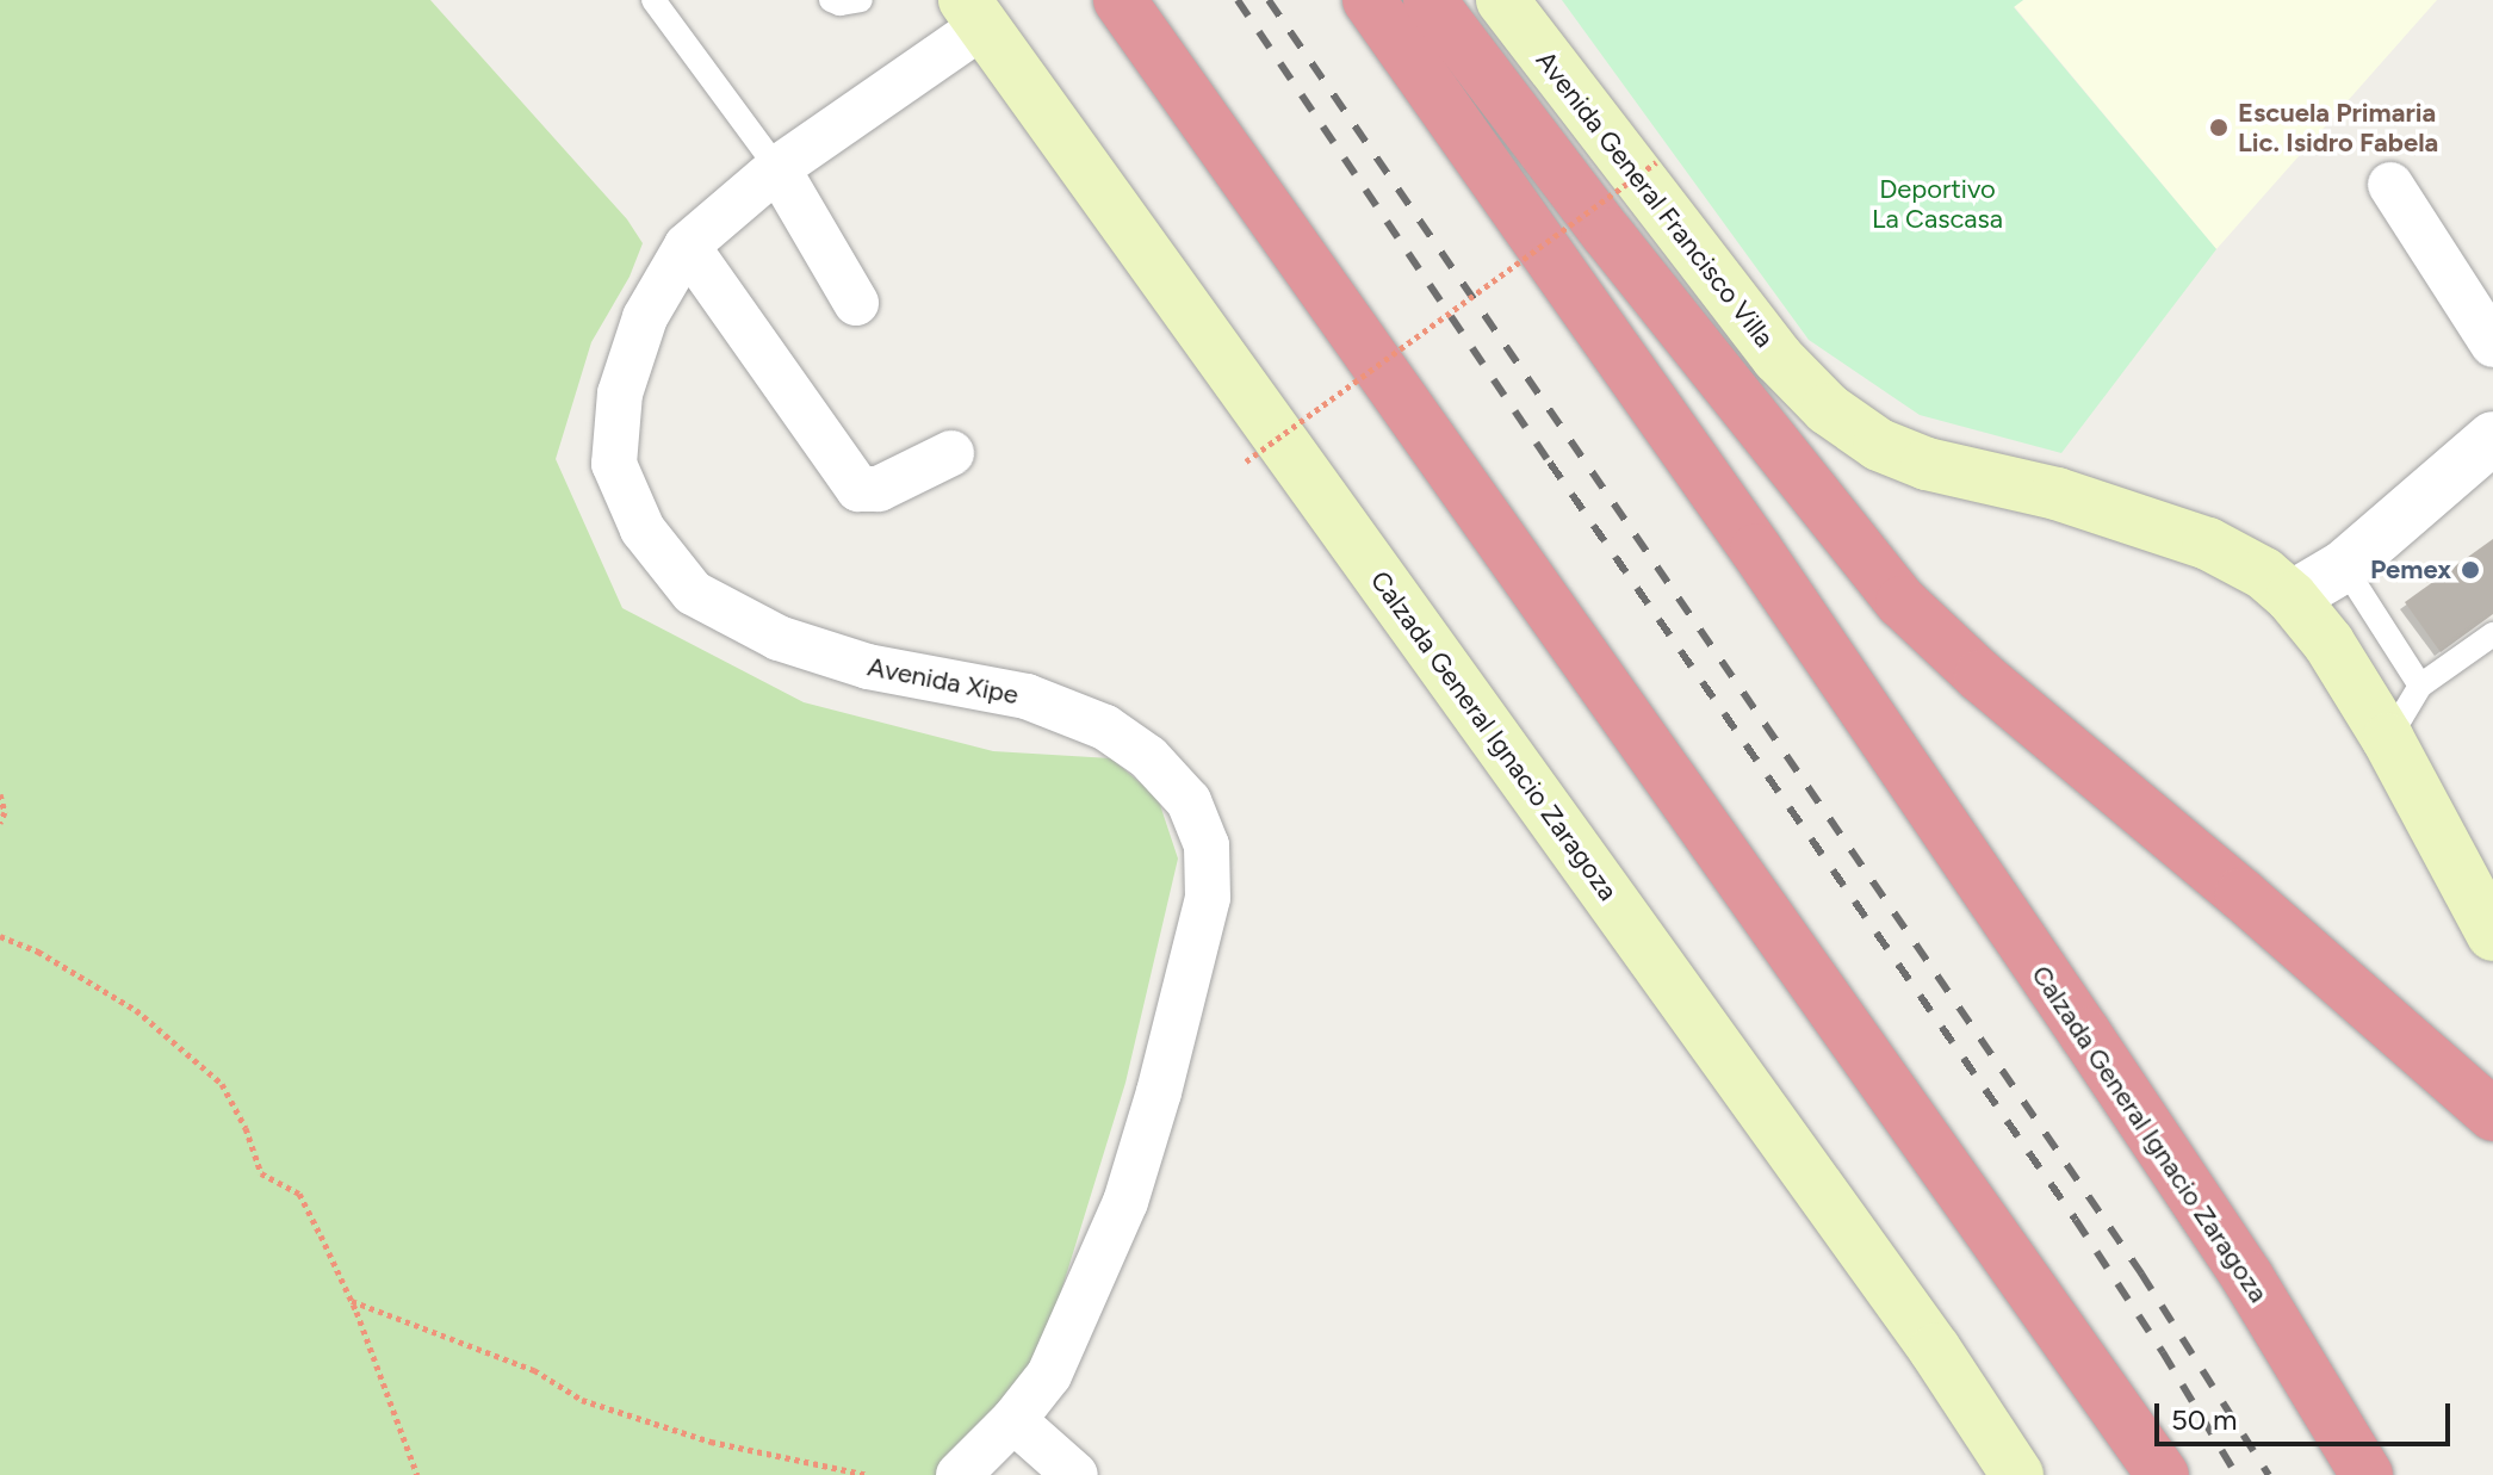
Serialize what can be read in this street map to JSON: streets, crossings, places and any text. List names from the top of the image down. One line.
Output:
{"streets":{"highway":["Calzada General Ignacio Zaragoza"],"main road":["Avenida General Francisco Villa"],"street":["Avenida Xipe"]},"crossings":[["Avenida Xipe","Calzada General Ignacio Zaragoza"]],"parks":["Deportivo La Cascasa"],"places":["Escuela Primaria Lic. Isidro Fabela","Pemex"],"scale_bar":"50 m"}
